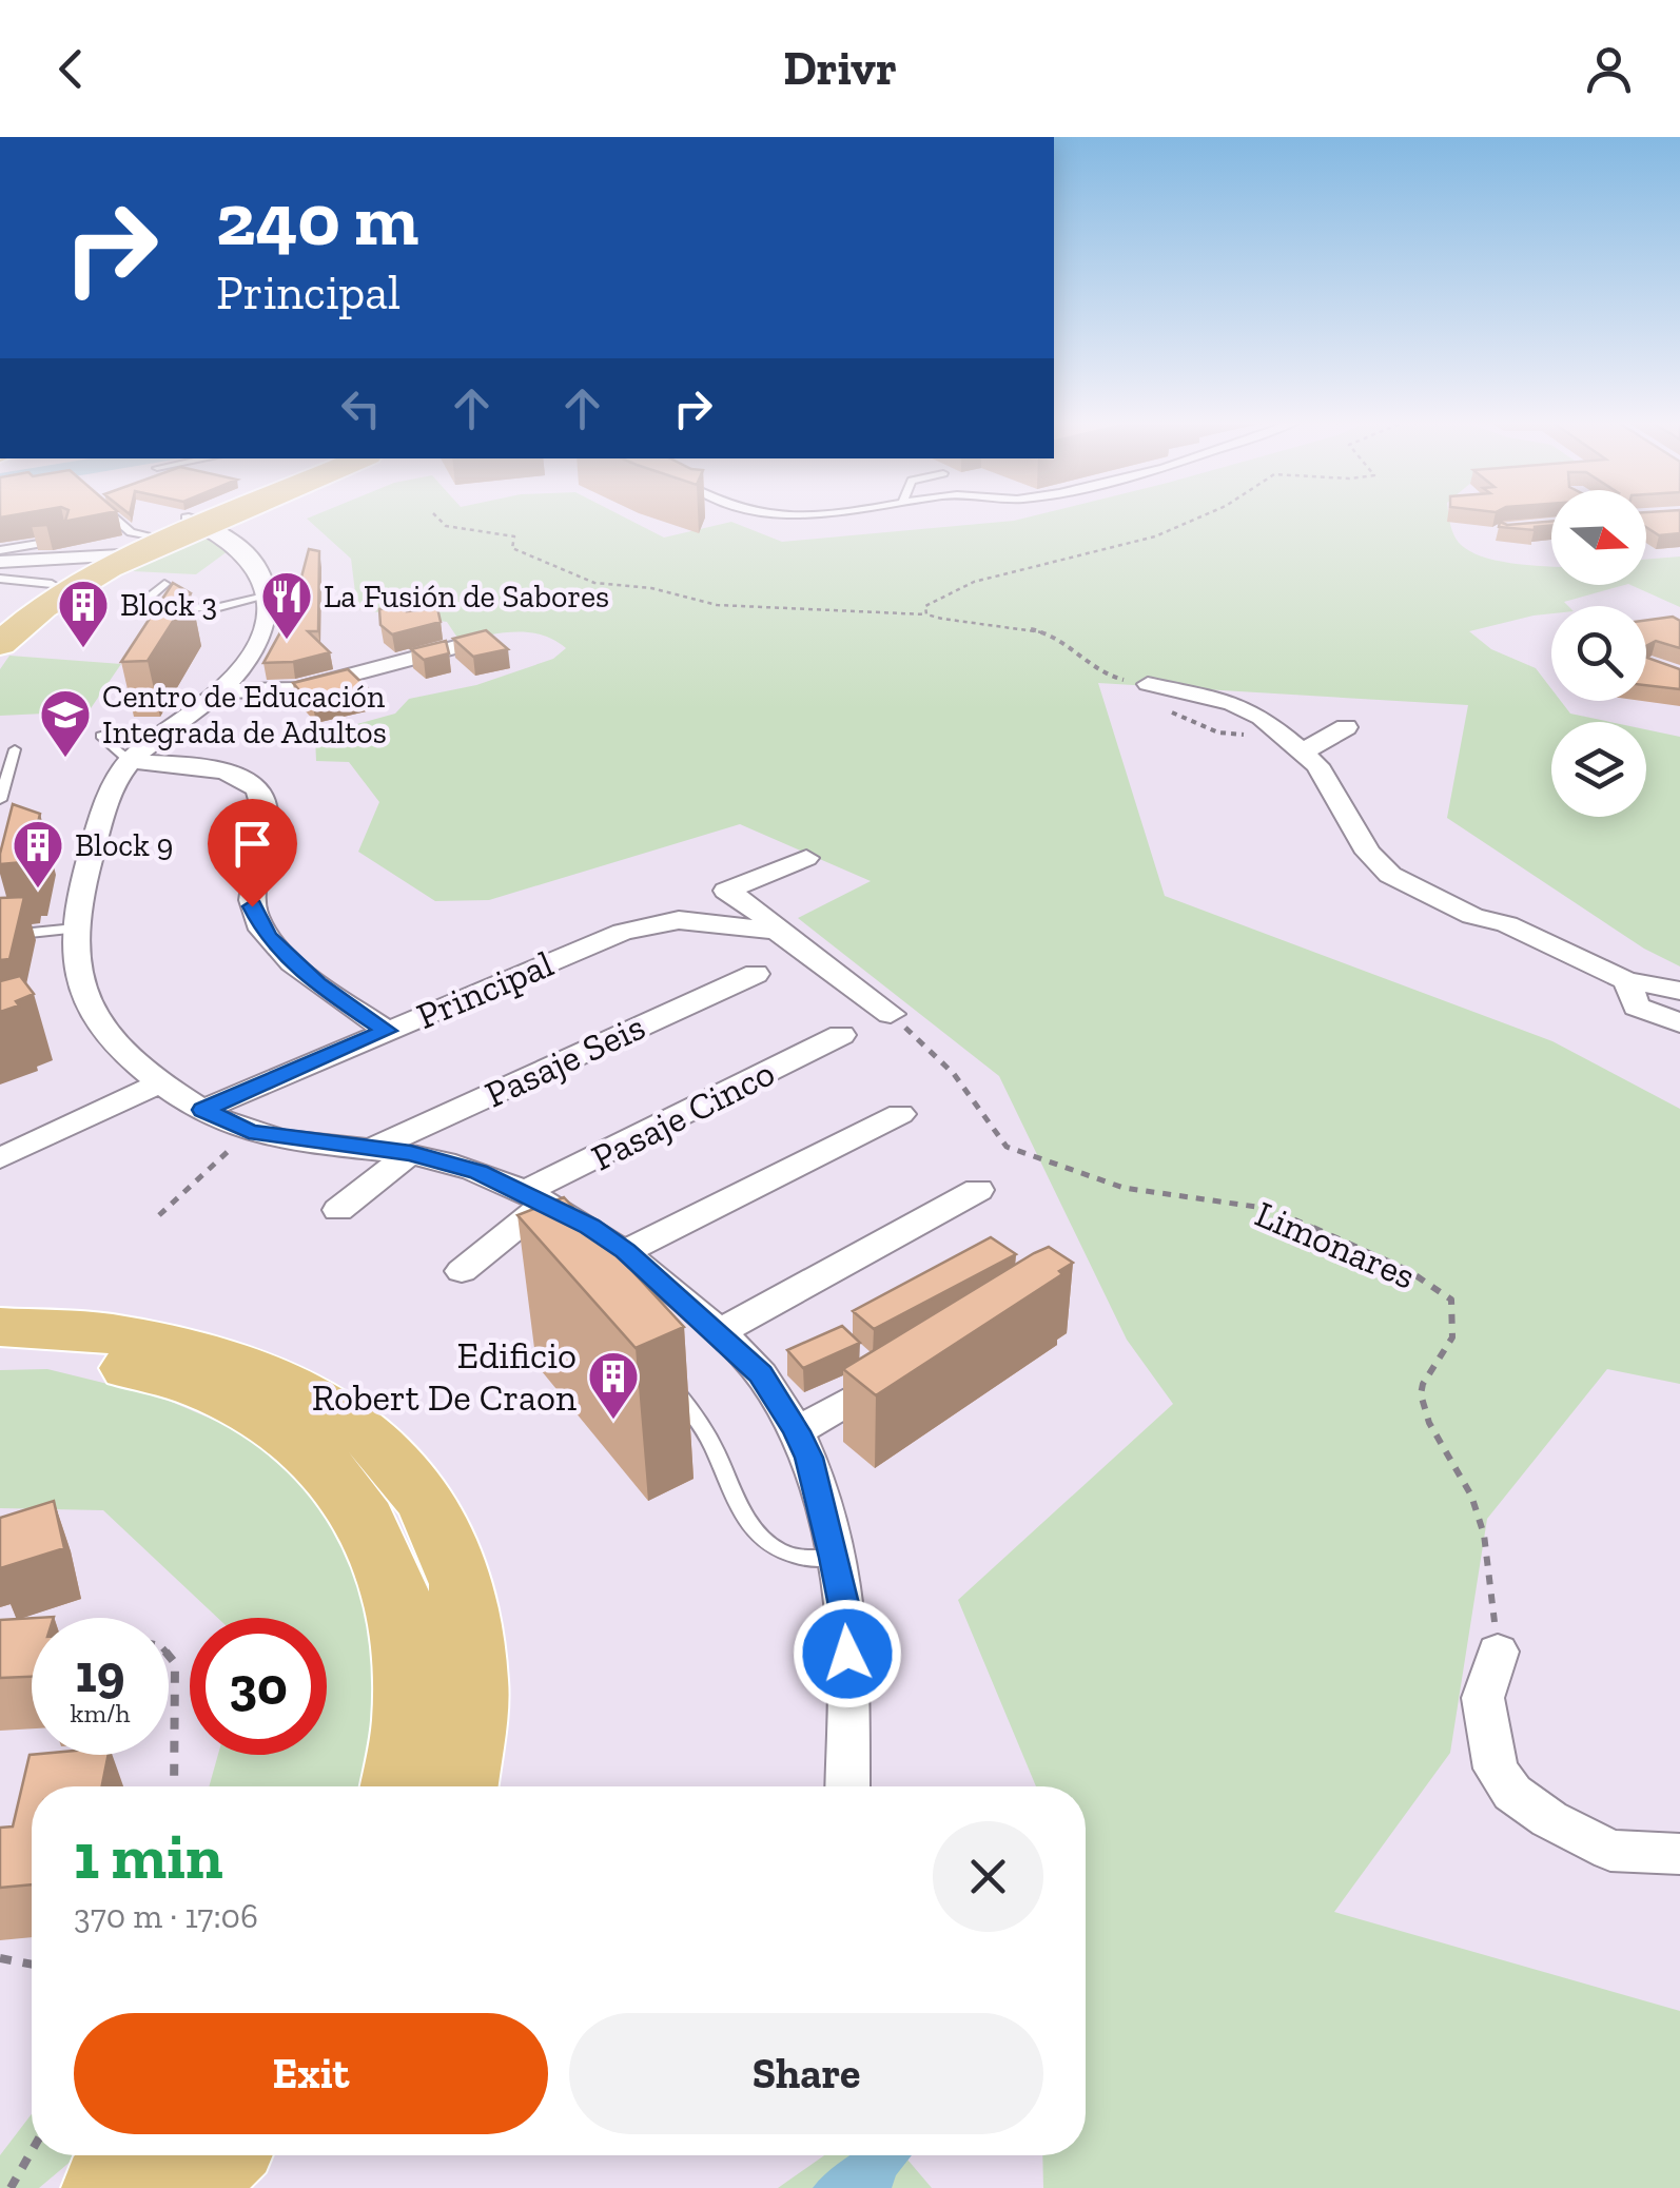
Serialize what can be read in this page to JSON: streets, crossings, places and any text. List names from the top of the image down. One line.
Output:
{"streets":{"street":["Principal","Pasaje Seis","Pasaje Cinco"],"path":["Limonares"]},"crossings":[["Principal","Limonares"]],"places":{"restaurant":["La Fusión de Sabores"],"building":["Block 3","Block 9","Edificio Robert De Craon"],"school or university":["Centro de Educación Integrada de Adultos"]},"north":"right","page":{"header":"Drivr","turn":["240 m","Principal"],"speed":"19 km/h","limit":"30","heading":["1 min","370 m · 17:06"],"buttons":["Exit","Share"]}}
